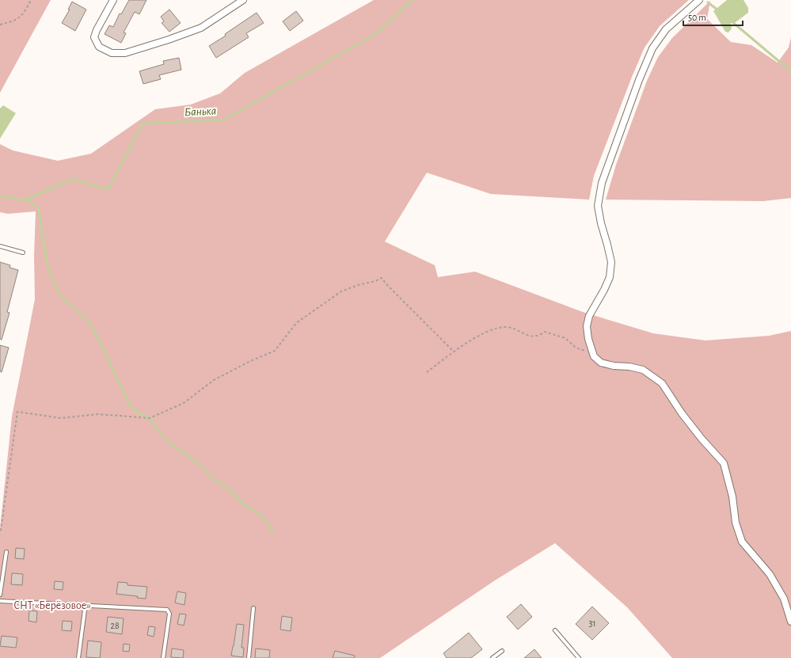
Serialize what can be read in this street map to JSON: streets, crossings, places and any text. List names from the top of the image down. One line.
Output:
{"water":["Банька"],"parks":["СНТ «Берёзовое»"],"house_numbers":["31","28"],"scale_bar":"50 m"}
